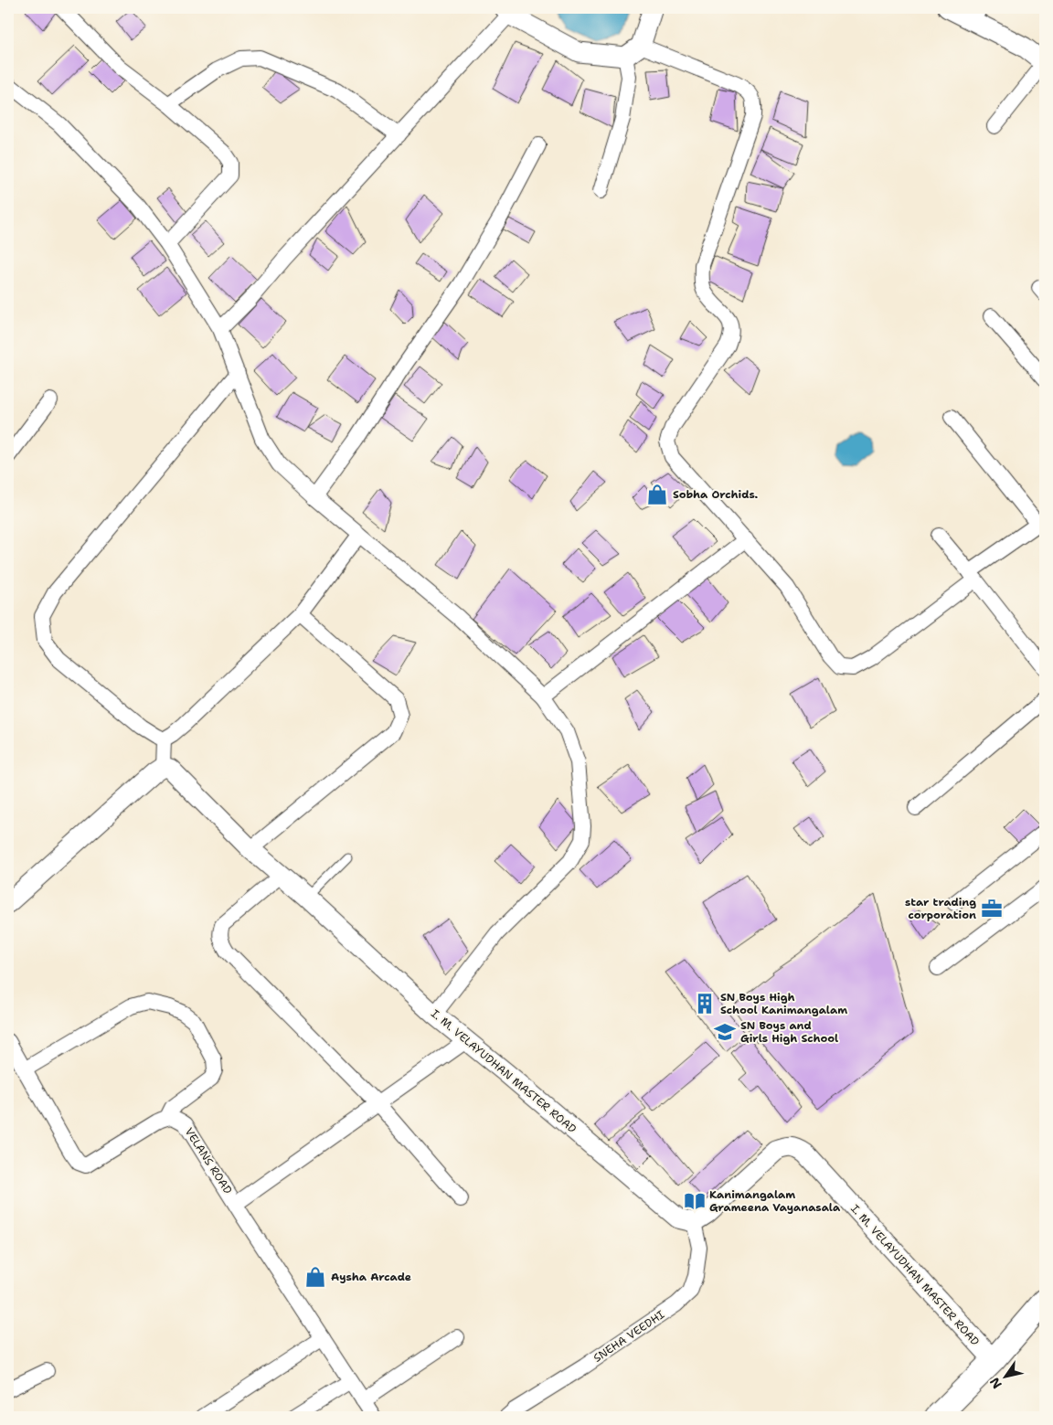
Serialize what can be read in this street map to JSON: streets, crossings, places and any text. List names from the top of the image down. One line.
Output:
{"streets":{"street":["I. M. VELAYUDHAN MASTER ROAD","VELANS ROAD","SNEHA VEEDHI"]},"crossings":[["I. M. VELAYUDHAN MASTER ROAD","SNEHA VEEDHI"]],"places":{"shop":["Sobha Orchids.","Aysha Arcade"],"office":["star trading corporation"],"building":["SN Boys High School Kanimangalam"],"school or university":["SN Boys and Girls High School"],"library":["Kanimangalam Grameena Vayanasala"]},"north":"bottom left"}
